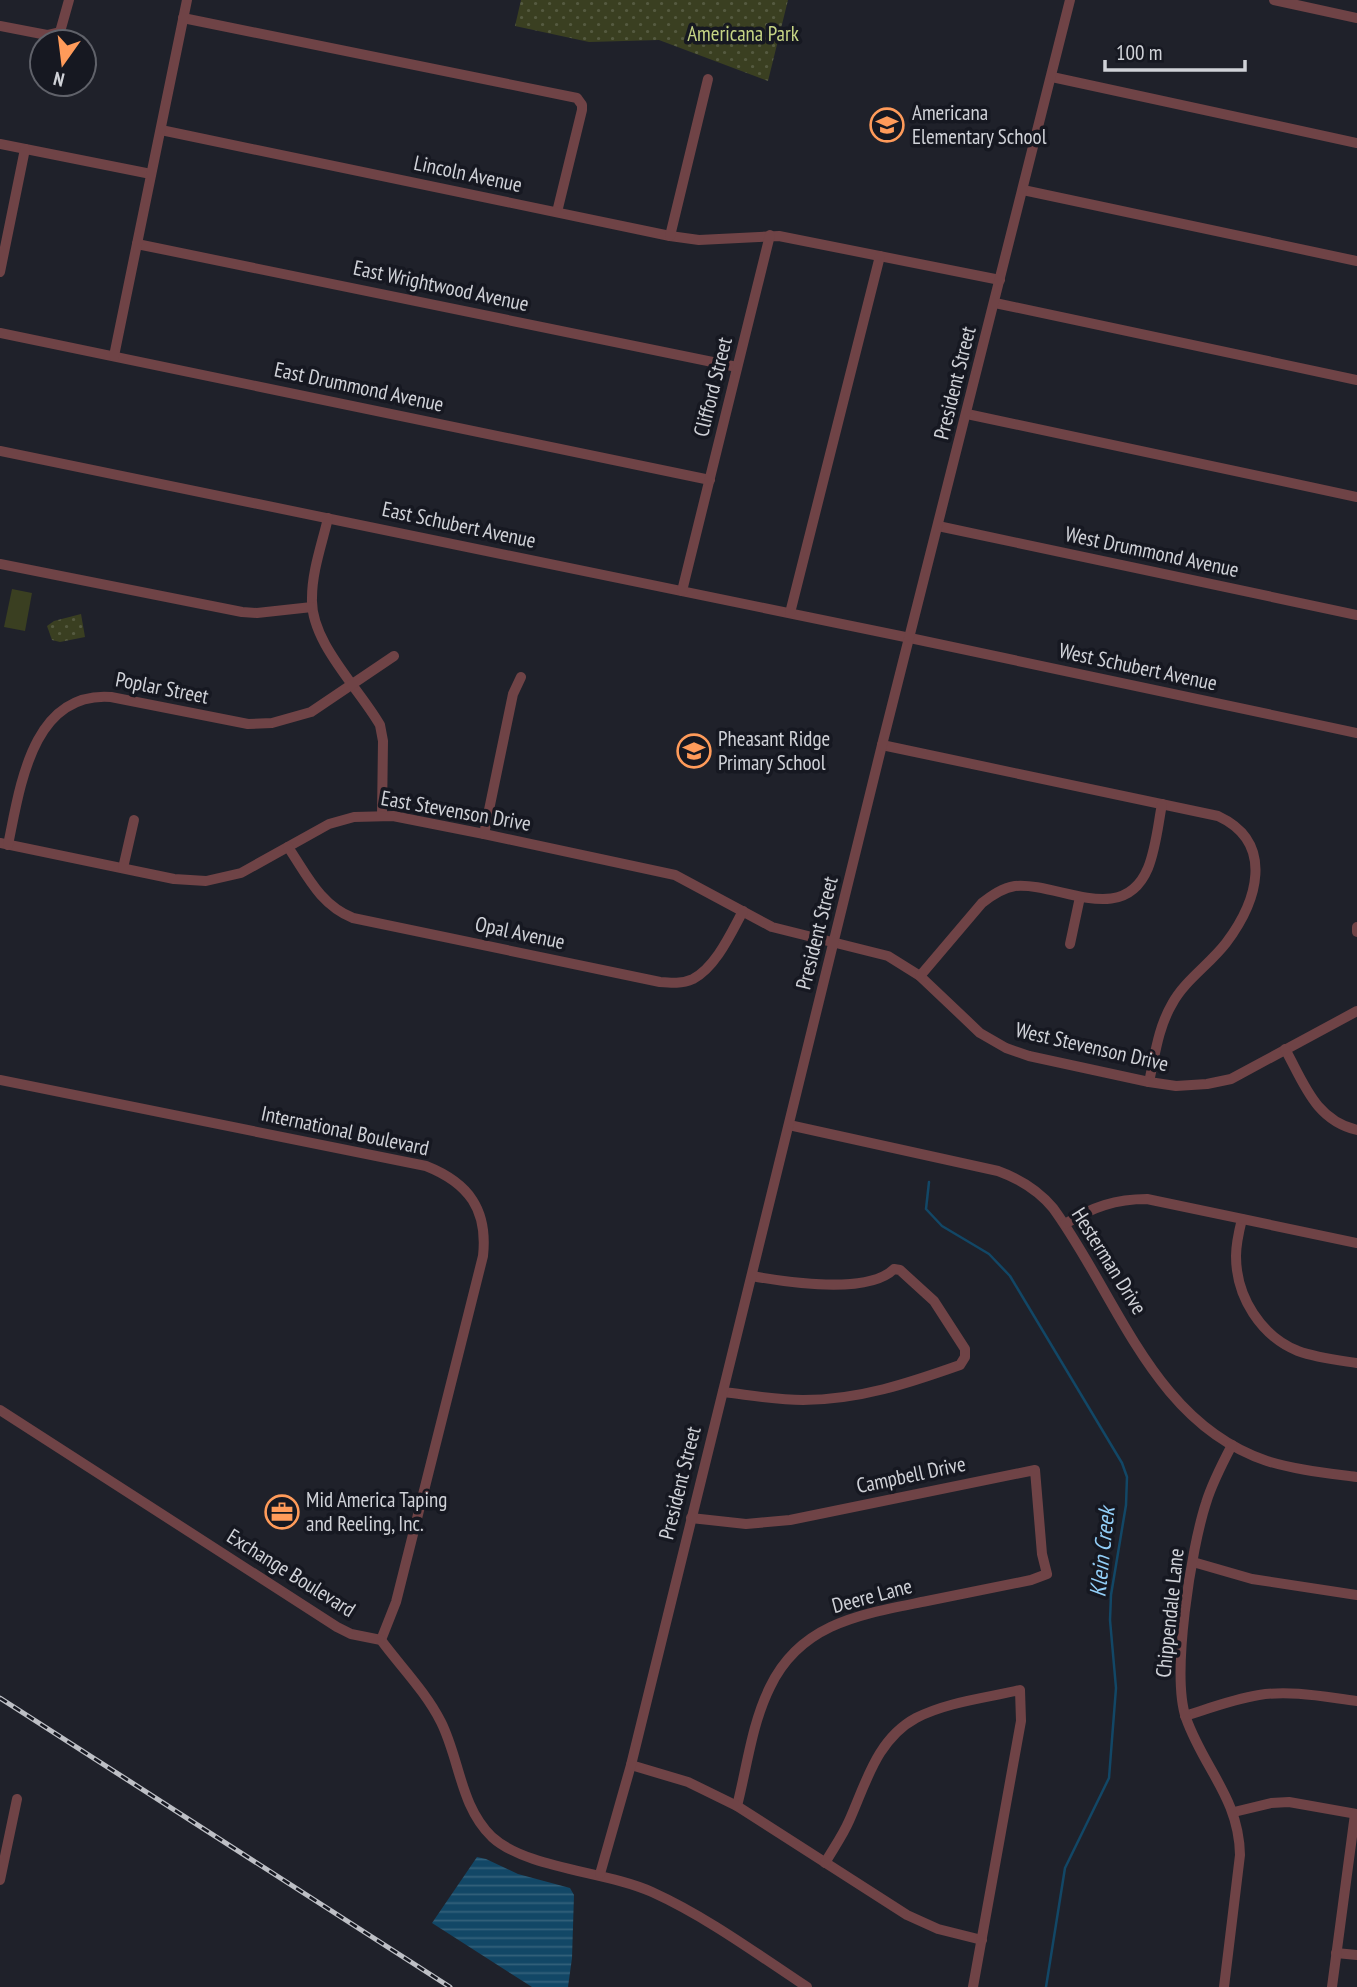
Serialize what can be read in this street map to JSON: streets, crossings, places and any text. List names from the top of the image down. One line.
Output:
{"streets":{"street":["Lincoln Avenue","East Wrightwood Avenue","President Street","East Drummond Avenue","Clifford Street","East Schubert Avenue","West Drummond Avenue","West Schubert Avenue","Poplar Street","East Stevenson Drive","Opal Avenue","West Stevenson Drive","International Boulevard","Hesterman Drive","Campbell Drive","Exchange Boulevard","Deere Lane","Chippendale Lane"]},"crossings":[["Lincoln Avenue","Clifford Street"],["East Wrightwood Avenue","Clifford Street"],["President Street","East Schubert Avenue"],["President Street","West Drummond Avenue"],["President Street","West Schubert Avenue"],["President Street","East Stevenson Drive"],["President Street","West Stevenson Drive"],["President Street","Hesterman Drive"],["President Street","Campbell Drive"],["East Drummond Avenue","Clifford Street"],["Clifford Street","East Schubert Avenue"],["East Schubert Avenue","West Schubert Avenue"],["Poplar Street","East Stevenson Drive"],["East Stevenson Drive","Opal Avenue"],["East Stevenson Drive","West Stevenson Drive"],["International Boulevard","Exchange Boulevard"],["Hesterman Drive","Chippendale Lane"],["Campbell Drive","Deere Lane"]],"water":["Klein Creek"],"parks":["Americana Park"],"places":{"school or university":["Americana Elementary School","Pheasant Ridge Primary School"],"office":["Mid America Taping and Reeling, Inc."]},"scale_bar":"100 m","north":"bottom"}
